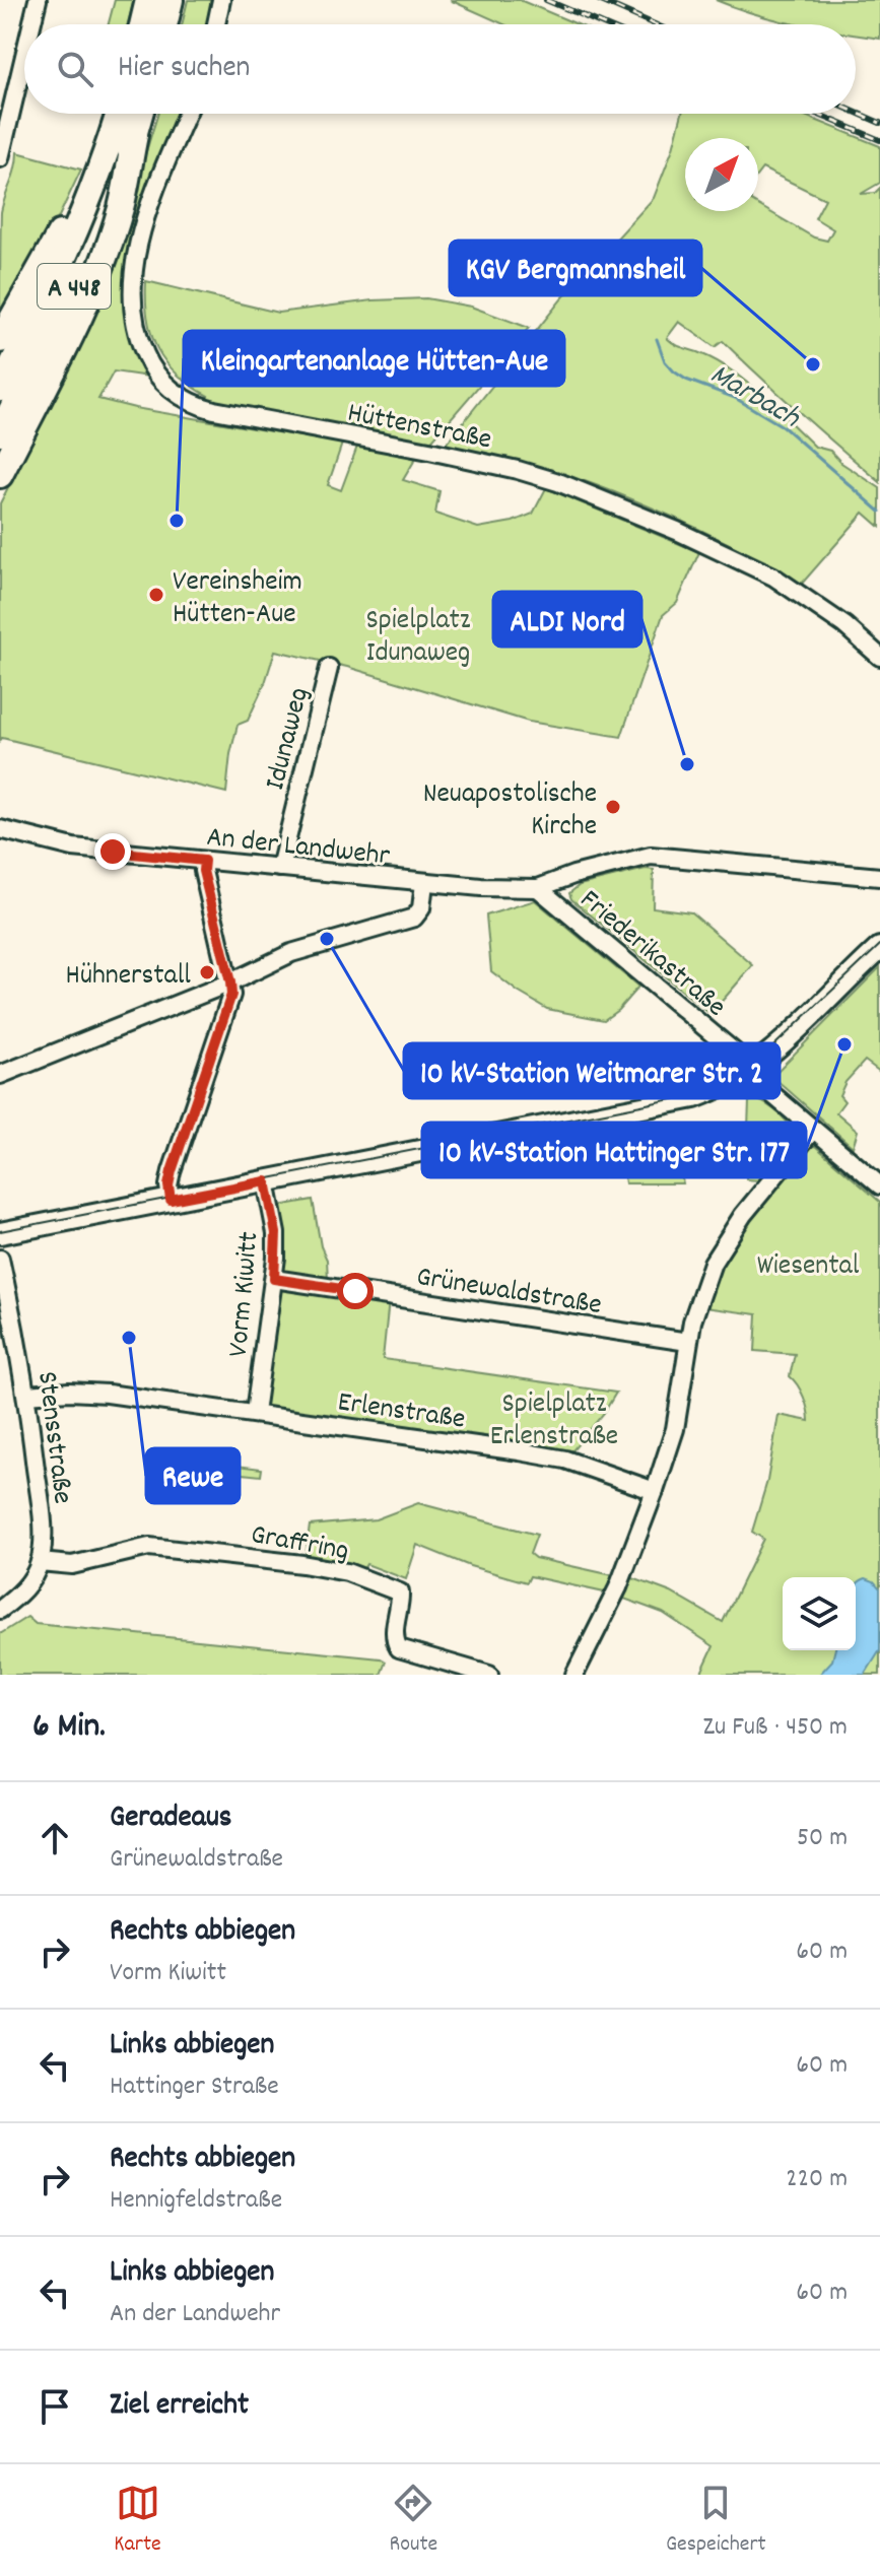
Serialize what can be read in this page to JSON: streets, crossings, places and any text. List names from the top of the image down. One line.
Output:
{"streets":{"highway":["A 448"],"street":["Hüttenstraße","Idunaweg","An der Landwehr","Friederikastraße","Grünewaldstraße","Vorm Kiwitt","Erlenstraße","Stensstraße","Graffring"]},"crossings":[["Idunaweg","An der Landwehr"],["An der Landwehr","Friederikastraße"],["Grünewaldstraße","Vorm Kiwitt"],["Vorm Kiwitt","Erlenstraße"],["Erlenstraße","Stensstraße"],["Stensstraße","Graffring"]],"water":["Marbach"],"parks":["Spielplatz Idunaweg","Wiesental","Spielplatz Erlenstraße"],"places":["KGV Bergmannsheil","Kleingartenanlage Hütten-Aue","Vereinsheim Hütten-Aue","ALDI Nord","Neuapostolische Kirche","10 kV-Station Weitmarer Str. 2","Hühnerstall","10 kV-Station Hattinger Str. 177","Rewe"],"north":"top right","page":{"search":"Hier suchen","heading":["6 Min.","Zu Fuß · 450 m"],"list":[["Geradeaus","Grünewaldstraße","50 m"],["Rechts abbiegen","Vorm Kiwitt","60 m"],["Links abbiegen","Hattinger Straße","60 m"],["Rechts abbiegen","Hennigfeldstraße","220 m"],["Links abbiegen","An der Landwehr","60 m"],"Ziel erreicht"],"nav":["Karte","Route","Gespeichert"]}}
